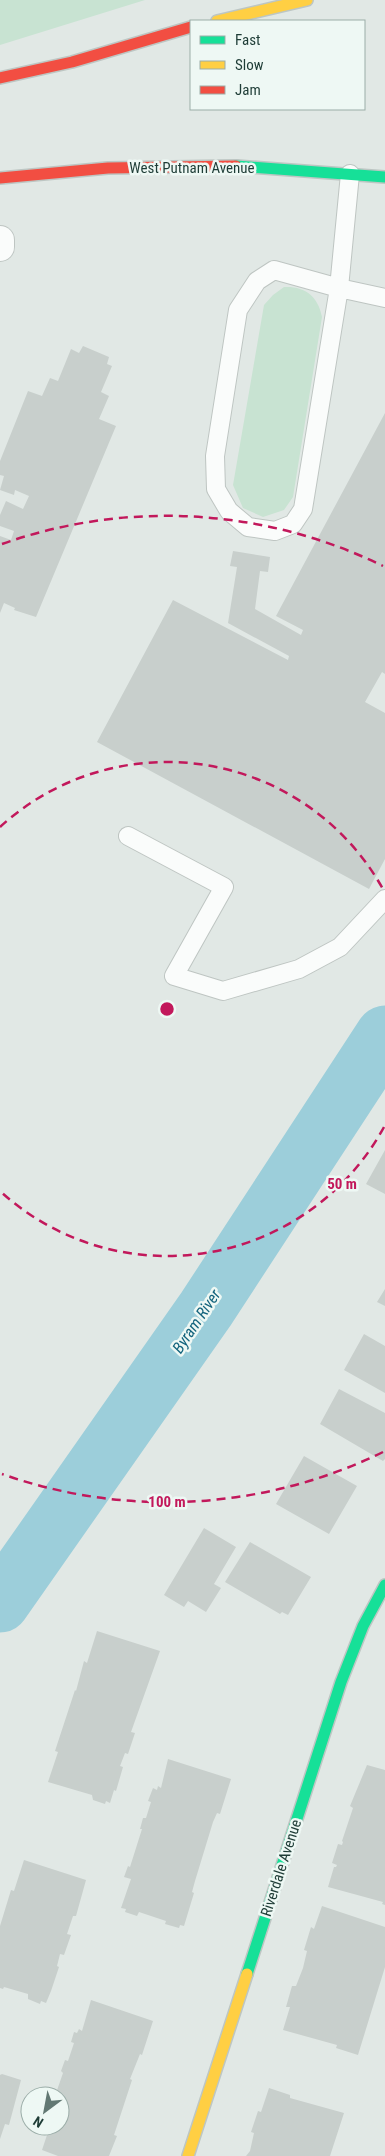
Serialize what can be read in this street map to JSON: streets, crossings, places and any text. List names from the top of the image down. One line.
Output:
{"streets":{"main road":["West Putnam Avenue","Riverdale Avenue"]},"water":["Byram River"],"legend":["Fast","Slow","Jam"],"north":"bottom left","rings":["50 m","100 m"]}
